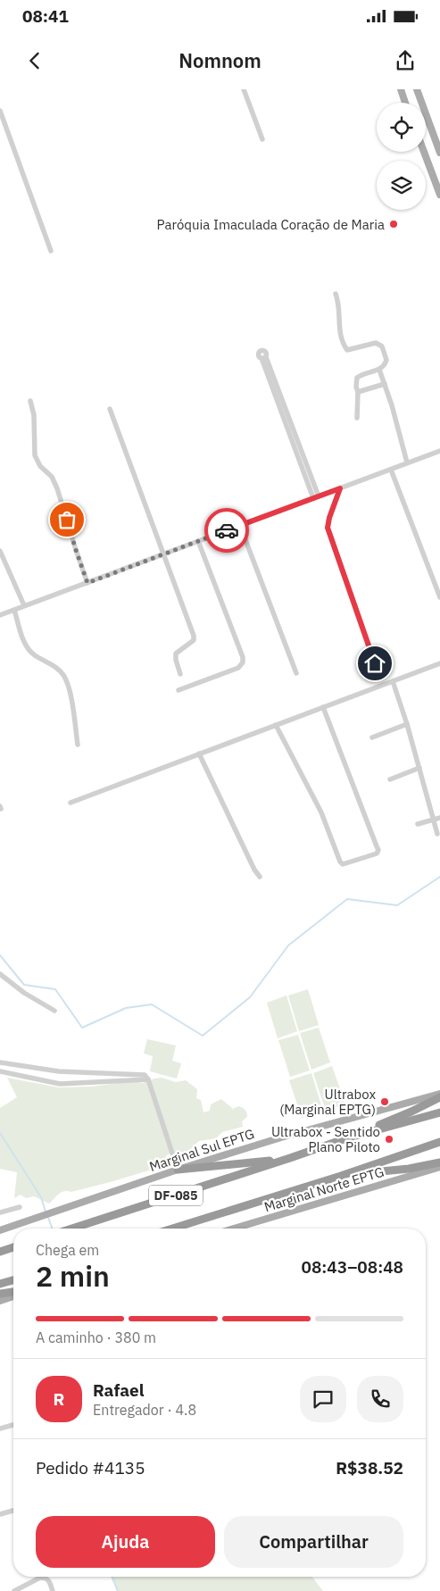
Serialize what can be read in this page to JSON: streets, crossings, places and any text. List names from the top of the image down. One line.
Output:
{"streets":{"highway":["DF-085"],"main road":["Marginal Sul EPTG","Marginal Norte EPTG"]},"places":["Paróquia Imaculada Coração de Maria","Ultrabox (Marginal EPTG)","Ultrabox - Sentido Plano Piloto"],"page":{"status":"08:41","header":"Nomnom","heading":["2 min","Chega em","08:43–08:48"],"panel":["Rafael","Entregador · 4.8","Pedido #4135","R$38.52"],"bar":"A caminho · 380 m","round":"R","buttons":["Ajuda","Compartilhar"]}}
